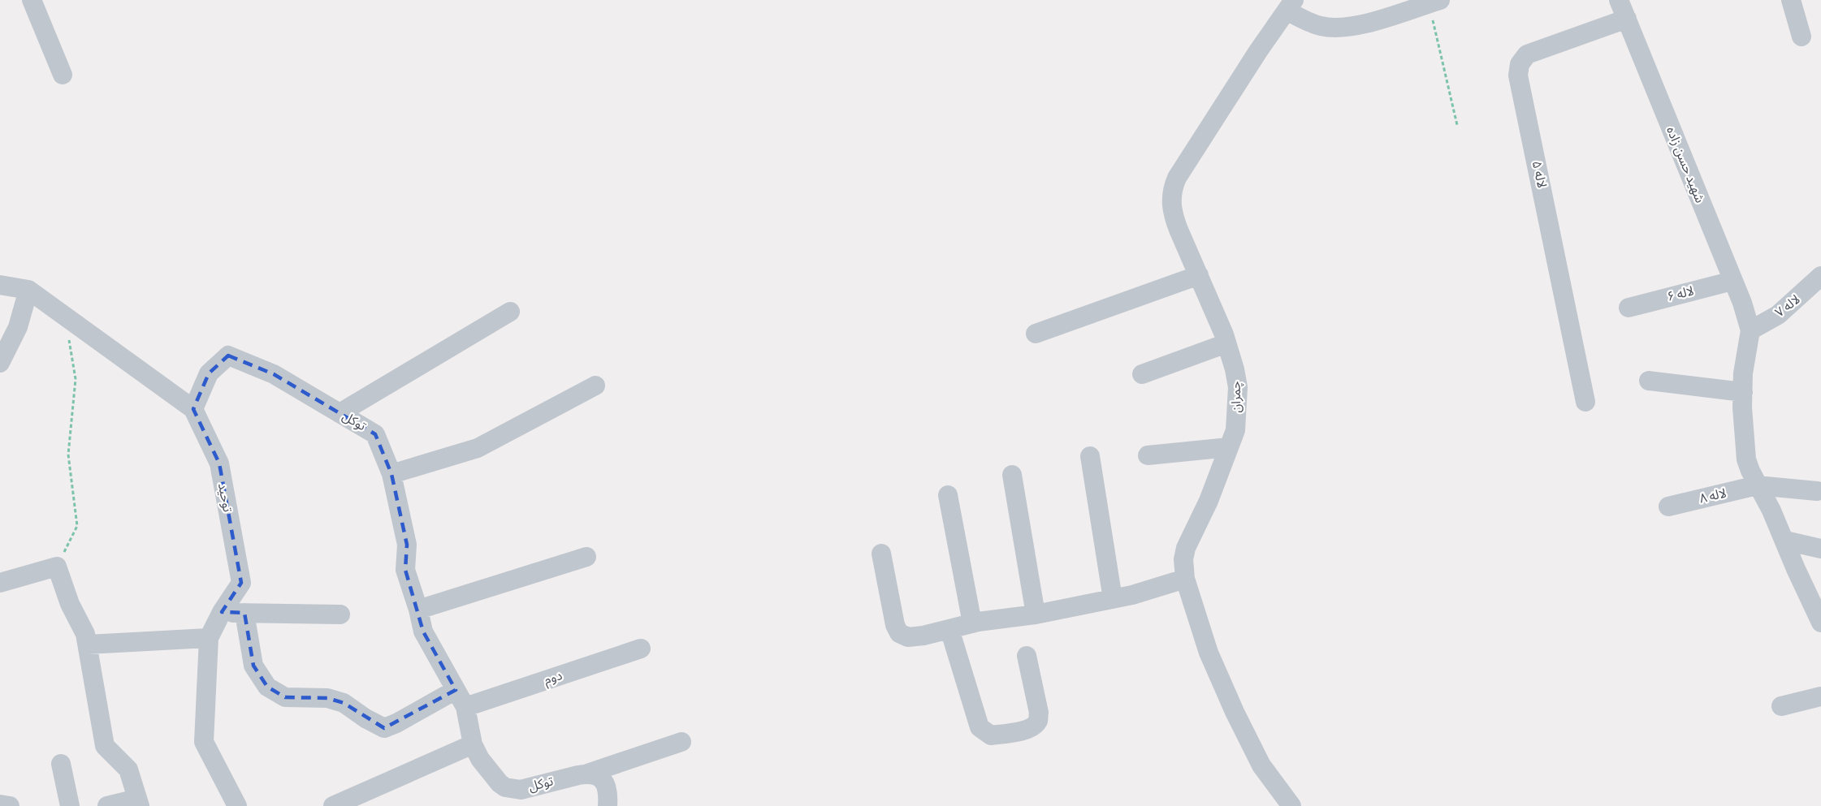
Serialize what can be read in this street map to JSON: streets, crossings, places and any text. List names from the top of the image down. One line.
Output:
{"streets":{"street":["شهید حسن زاده","لاله ۵","لاله ۶","لاله ۷","چمران","توکل","لاله ۸","توحید","دوم"]},"crossings":[["شهید حسن زاده","لاله ۵"],["شهید حسن زاده","لاله ۶"],["شهید حسن زاده","لاله ۷"],["توکل","توحید"],["توکل","دوم"]]}
